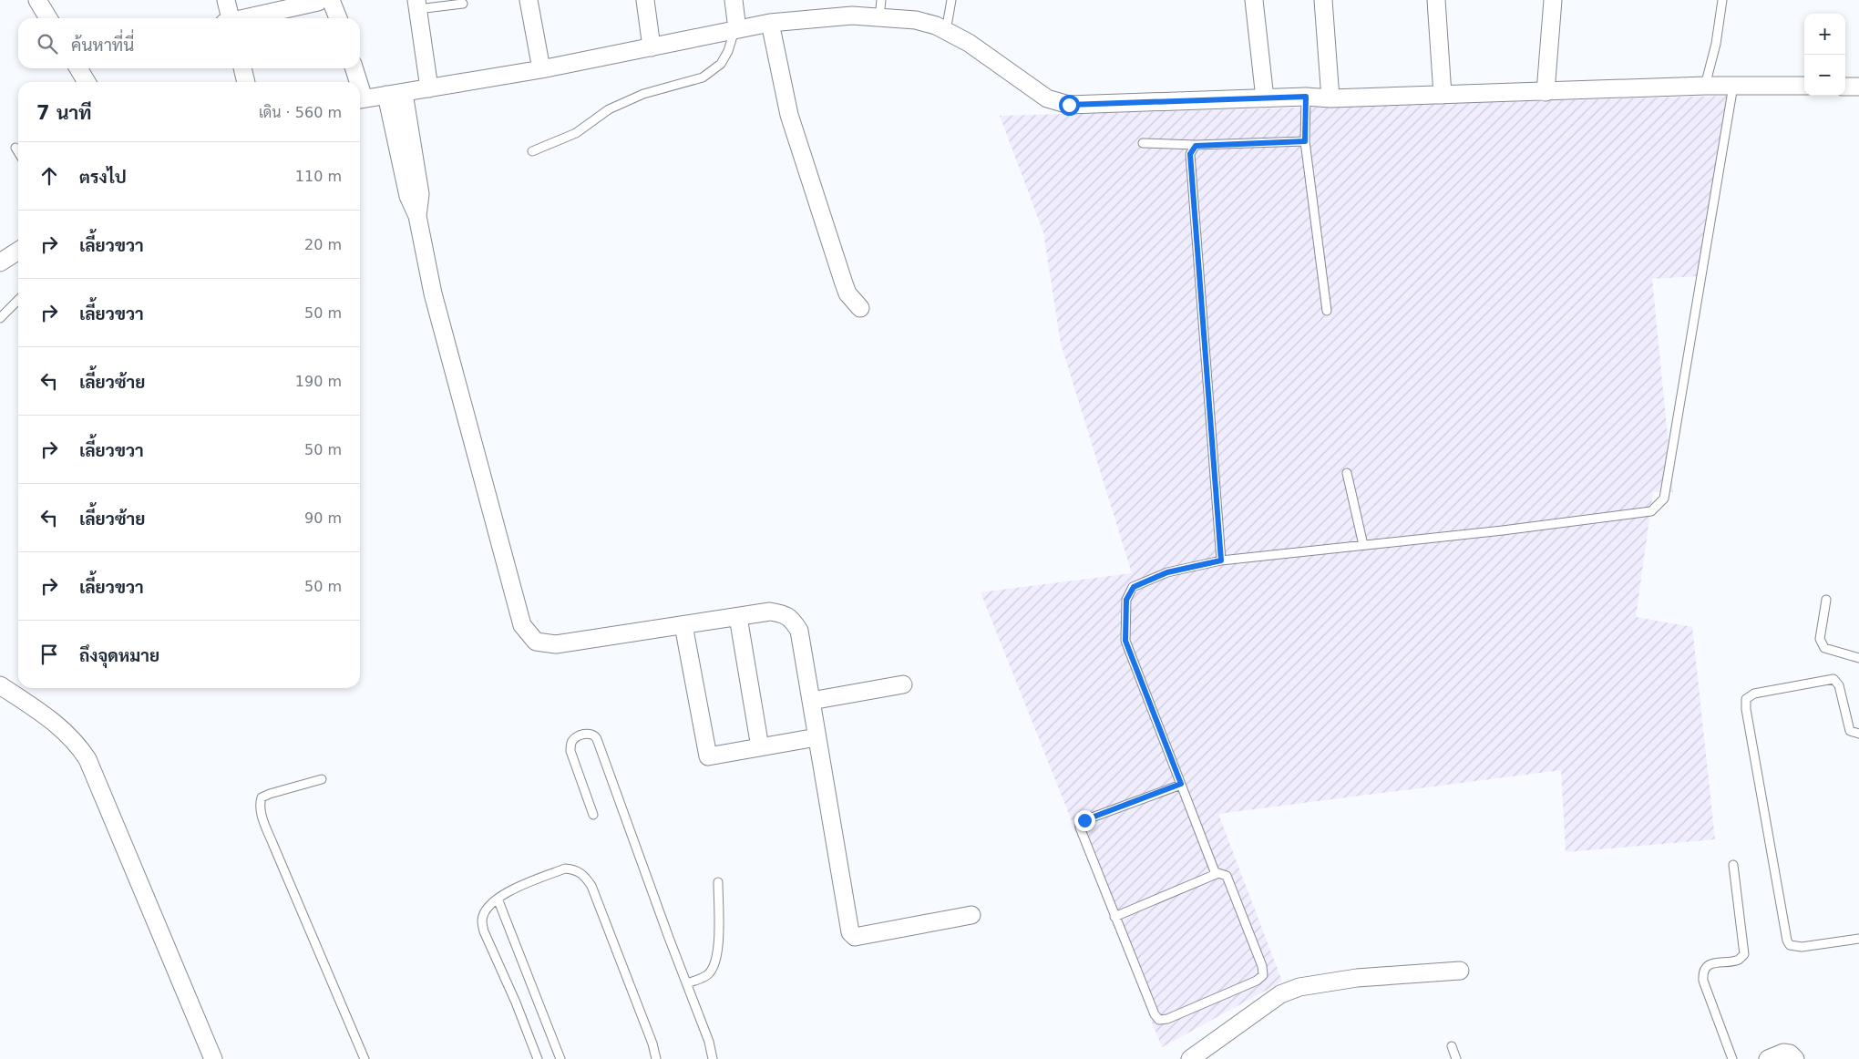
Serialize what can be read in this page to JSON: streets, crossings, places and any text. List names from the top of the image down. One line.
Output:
{"page":{"map_buttons":["+","−"],"search":"ค้นหาที่นี่","heading":["7 นาที","เดิน · 560 m"],"list":[["ตรงไป","110 m"],["เลี้ยวขวา","20 m"],["เลี้ยวขวา","50 m"],["เลี้ยวซ้าย","190 m"],["เลี้ยวขวา","50 m"],["เลี้ยวซ้าย","90 m"],["เลี้ยวขวา","50 m"],"ถึงจุดหมาย"]}}
